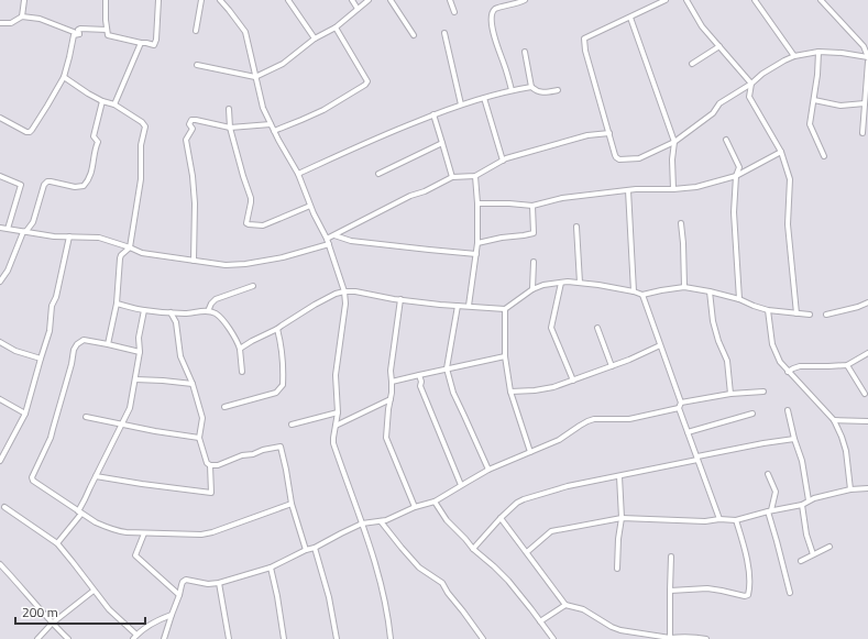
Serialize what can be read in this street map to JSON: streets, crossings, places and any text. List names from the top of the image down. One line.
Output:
{"scale_bar":"200 m"}
